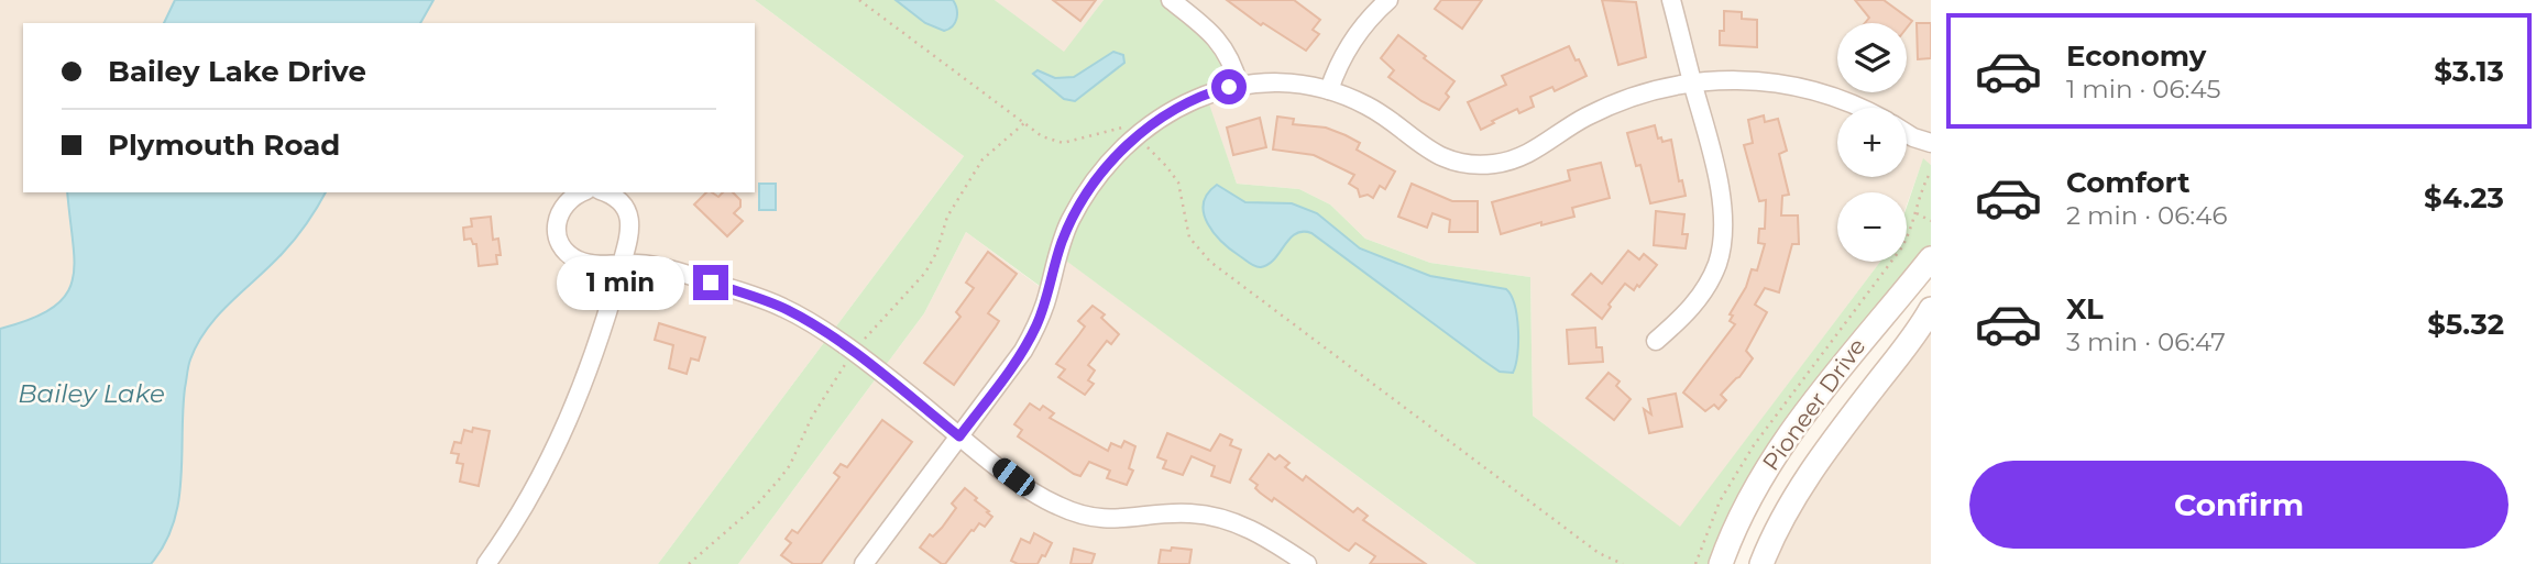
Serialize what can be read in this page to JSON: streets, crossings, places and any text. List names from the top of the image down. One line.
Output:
{"streets":{"street":["Pioneer Drive"]},"water":["Bailey Lake"],"page":{"list":[{"name":"Economy","note":"1 min · 06:45","value":"$3.13"},{"name":"Comfort","note":"2 min · 06:46","value":"$4.23"},{"name":"XL","note":"3 min · 06:47","value":"$5.32"}],"map_buttons":["+","−"],"banner":["Bailey Lake Drive","Plymouth Road"],"bubble":"1 min","buttons":"Confirm"}}
